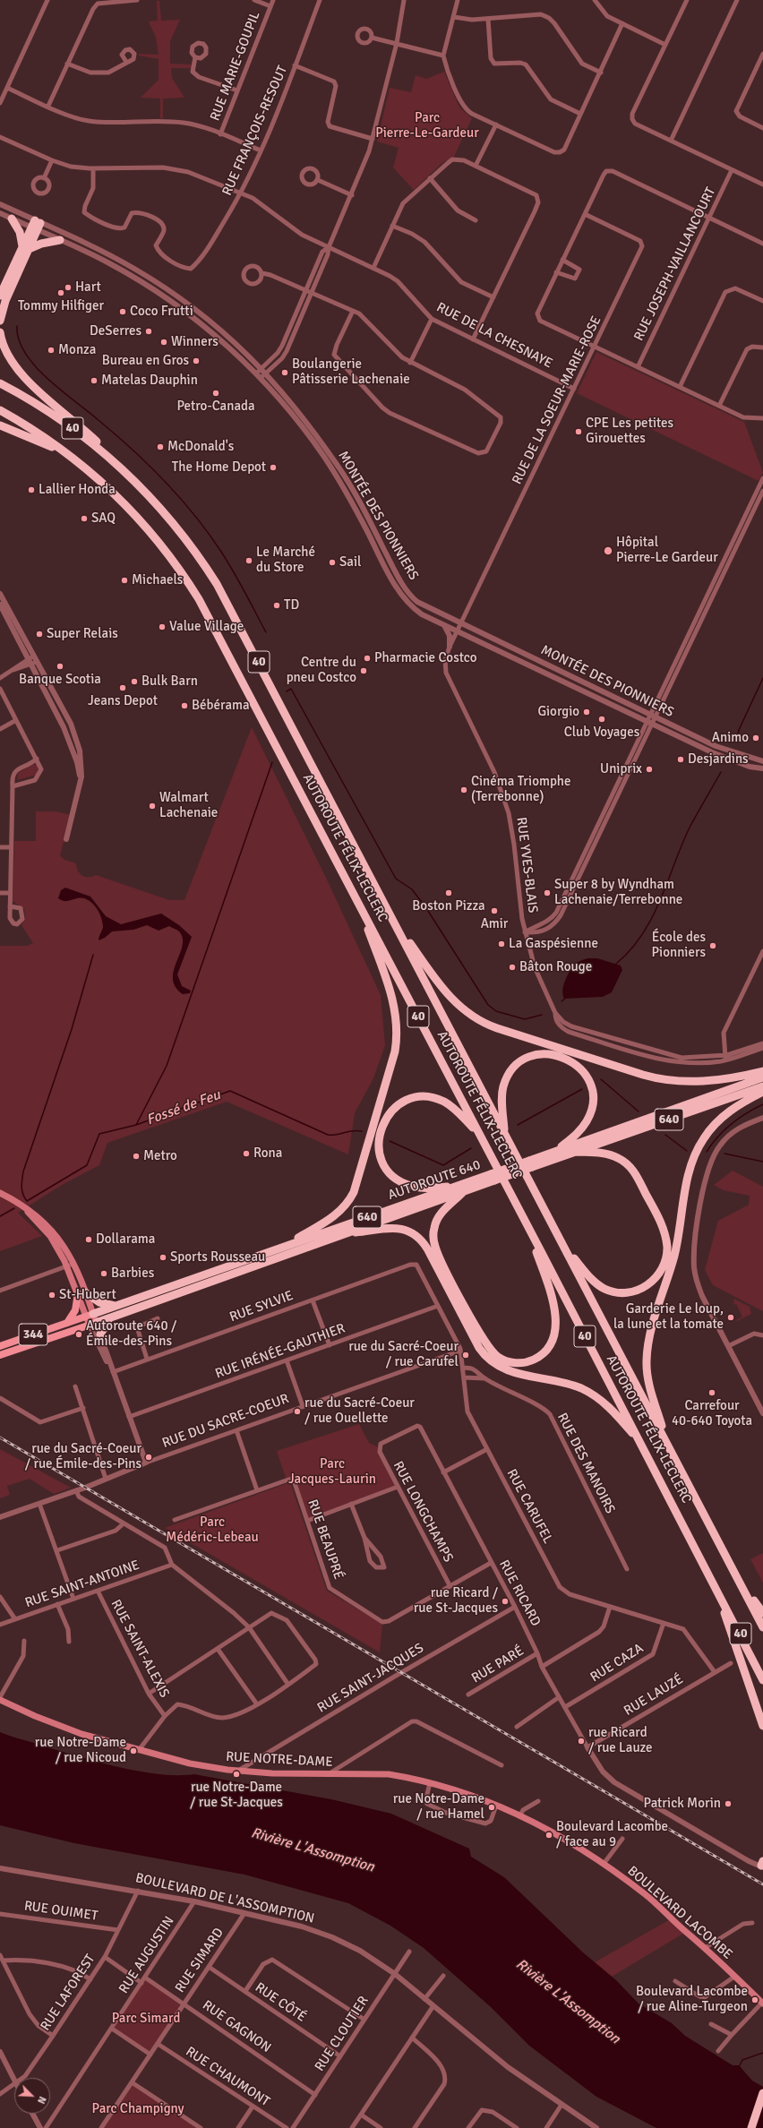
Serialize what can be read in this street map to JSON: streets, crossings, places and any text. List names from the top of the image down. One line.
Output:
{"streets":{"highway":["40","AUTOROUTE FÉLIX-LECLERC","640","AUTOROUTE 640"],"main road":["344","RUE NOTRE-DAME","BOULEVARD LACOMBE"],"street":["RUE MARIE-GOUPIL","RUE FRANÇOIS-RESOUT","RUE JOSEPH-VAILLANCOURT","RUE DE LA CHESNAYE","RUE DE LA SOEUR-MARIE-ROSE","MONTÉE DES PIONNIERS","RUE YVES-BLAIS","RUE SYLVIE","RUE IRÉNÉE-GAUTHIER","RUE DU SACRE-COEUR","RUE DES MANOIRS","RUE CARUFEL","RUE LONGCHAMPS","RUE BEAUPRÉ","RUE SAINT-ANTOINE","RUE RICARD","RUE SAINT-ALEXIS","RUE CAZA","RUE PARÉ","RUE SAINT-JACQUES","RUE LAUZÉ","BOULEVARD DE L'ASSOMPTION","RUE OUIMET","RUE AUGUSTIN","RUE SIMARD","RUE LAFOREST","RUE CÔTÉ","RUE GAGNON","RUE CLOUTIER","RUE CHAUMONT"]},"crossings":[["RUE FRANÇOIS-RESOUT","RUE DE LA CHESNAYE"],["RUE DE LA CHESNAYE","RUE DE LA SOEUR-MARIE-ROSE"],["RUE DE LA SOEUR-MARIE-ROSE","MONTÉE DES PIONNIERS"],["RUE DE LA SOEUR-MARIE-ROSE","RUE YVES-BLAIS"],["MONTÉE DES PIONNIERS","RUE YVES-BLAIS"],["AUTOROUTE 640","344"],["RUE SYLVIE","RUE CARUFEL"],["RUE IRÉNÉE-GAUTHIER","RUE CARUFEL"],["RUE DU SACRE-COEUR","RUE CARUFEL"],["RUE DES MANOIRS","RUE CARUFEL"],["RUE CARUFEL","RUE CAZA"],["RUE CARUFEL","RUE LAUZÉ"],["RUE LONGCHAMPS","RUE BEAUPRÉ"],["RUE LONGCHAMPS","RUE RICARD"],["RUE BEAUPRÉ","RUE RICARD"],["RUE SAINT-ANTOINE","RUE SAINT-ALEXIS"],["RUE RICARD","RUE CAZA"],["RUE RICARD","RUE PARÉ"],["RUE RICARD","RUE SAINT-JACQUES"],["RUE RICARD","RUE LAUZÉ"],["RUE SAINT-JACQUES","RUE NOTRE-DAME"],["RUE NOTRE-DAME","BOULEVARD LACOMBE"],["BOULEVARD DE L'ASSOMPTION","RUE AUGUSTIN"],["BOULEVARD DE L'ASSOMPTION","RUE SIMARD"],["BOULEVARD DE L'ASSOMPTION","RUE LAFOREST"],["BOULEVARD DE L'ASSOMPTION","RUE CLOUTIER"],["RUE OUIMET","RUE LAFOREST"],["RUE AUGUSTIN","RUE GAGNON"],["RUE SIMARD","RUE CÔTÉ"],["RUE SIMARD","RUE GAGNON"],["RUE SIMARD","RUE CHAUMONT"],["RUE CÔTÉ","RUE CLOUTIER"],["RUE GAGNON","RUE CLOUTIER"]],"water":["Fossé de Feu","Rivière L'Assomption"],"parks":["Parc Pierre-Le-Gardeur","Parc Jacques-Laurin","Parc Médéric-Lebeau","Parc Simard","Parc Champigny"],"places":["Hart","Tommy Hilfiger","Coco Frutti","DeSerres","Winners","Monza","Bureau en Gros","Boulangerie Pâtisserie Lachenaie","Matelas Dauphin","Petro-Canada","CPE Les petites Girouettes","McDonald's","The Home Depot","Lallier Honda","SAQ","Hôpital Pierre-Le Gardeur","Le Marché du Store","Sail","Michaels","TD","Value Village","Super Relais","Pharmacie Costco","Banque Scotia","Centre du pneu Costco","Bulk Barn","Jeans Depot","Bébérama","Giorgio","Club Voyages","Animo","Desjardins","Uniprix","Cinéma Triomphe (Terrebonne)","Walmart Lachenaie","Boston Pizza","Super 8 by Wyndham Lachenaie/Terrebonne","Amir","La Gaspésienne","École des Pionniers","Bâton Rouge","Rona","Metro","Dollarama","Sports Rousseau","Barbies","St-Hubert","Garderie Le loup, la lune et la tomate","Autoroute 640 / Émile-des-Pins","rue du Sacré-Coeur / rue Carufel","Carrefour 40-640 Toyota","rue du Sacré-Coeur / rue Ouellette","rue du Sacré-Coeur / rue Émile-des-Pins","rue Ricard / rue St-Jacques","rue Ricard / rue Lauze","rue Notre-Dame / rue Nicoud","rue Notre-Dame / rue St-Jacques","Patrick Morin","rue Notre-Dame / rue Hamel","Boulevard Lacombe / face au 9","Boulevard Lacombe / rue Aline-Turgeon"],"north":"bottom right"}
